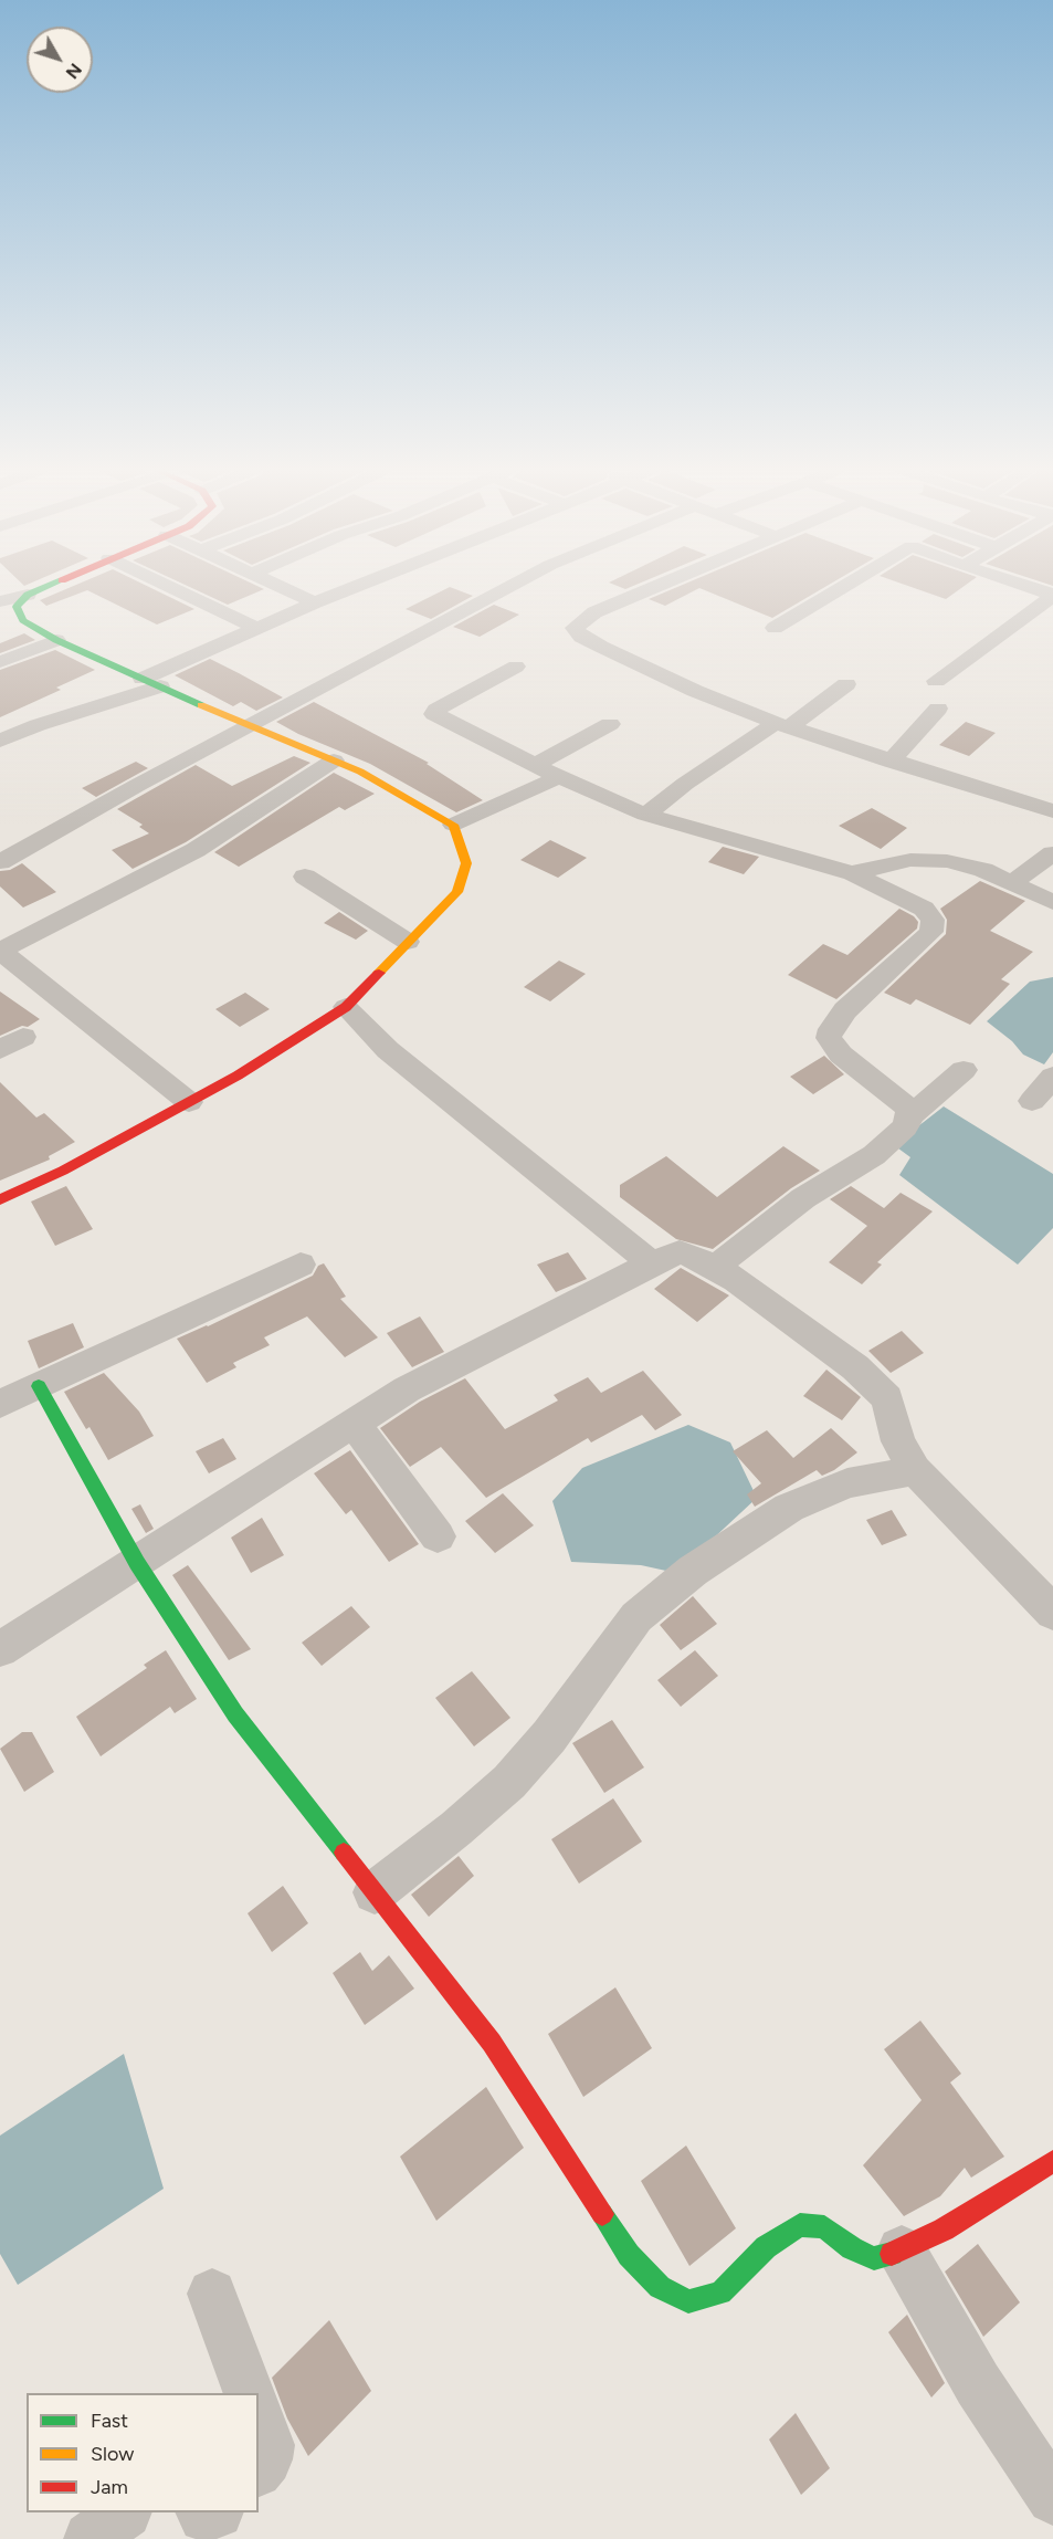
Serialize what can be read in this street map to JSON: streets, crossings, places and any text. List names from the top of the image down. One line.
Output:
{"legend":["Fast","Slow","Jam"],"north":"bottom right"}
